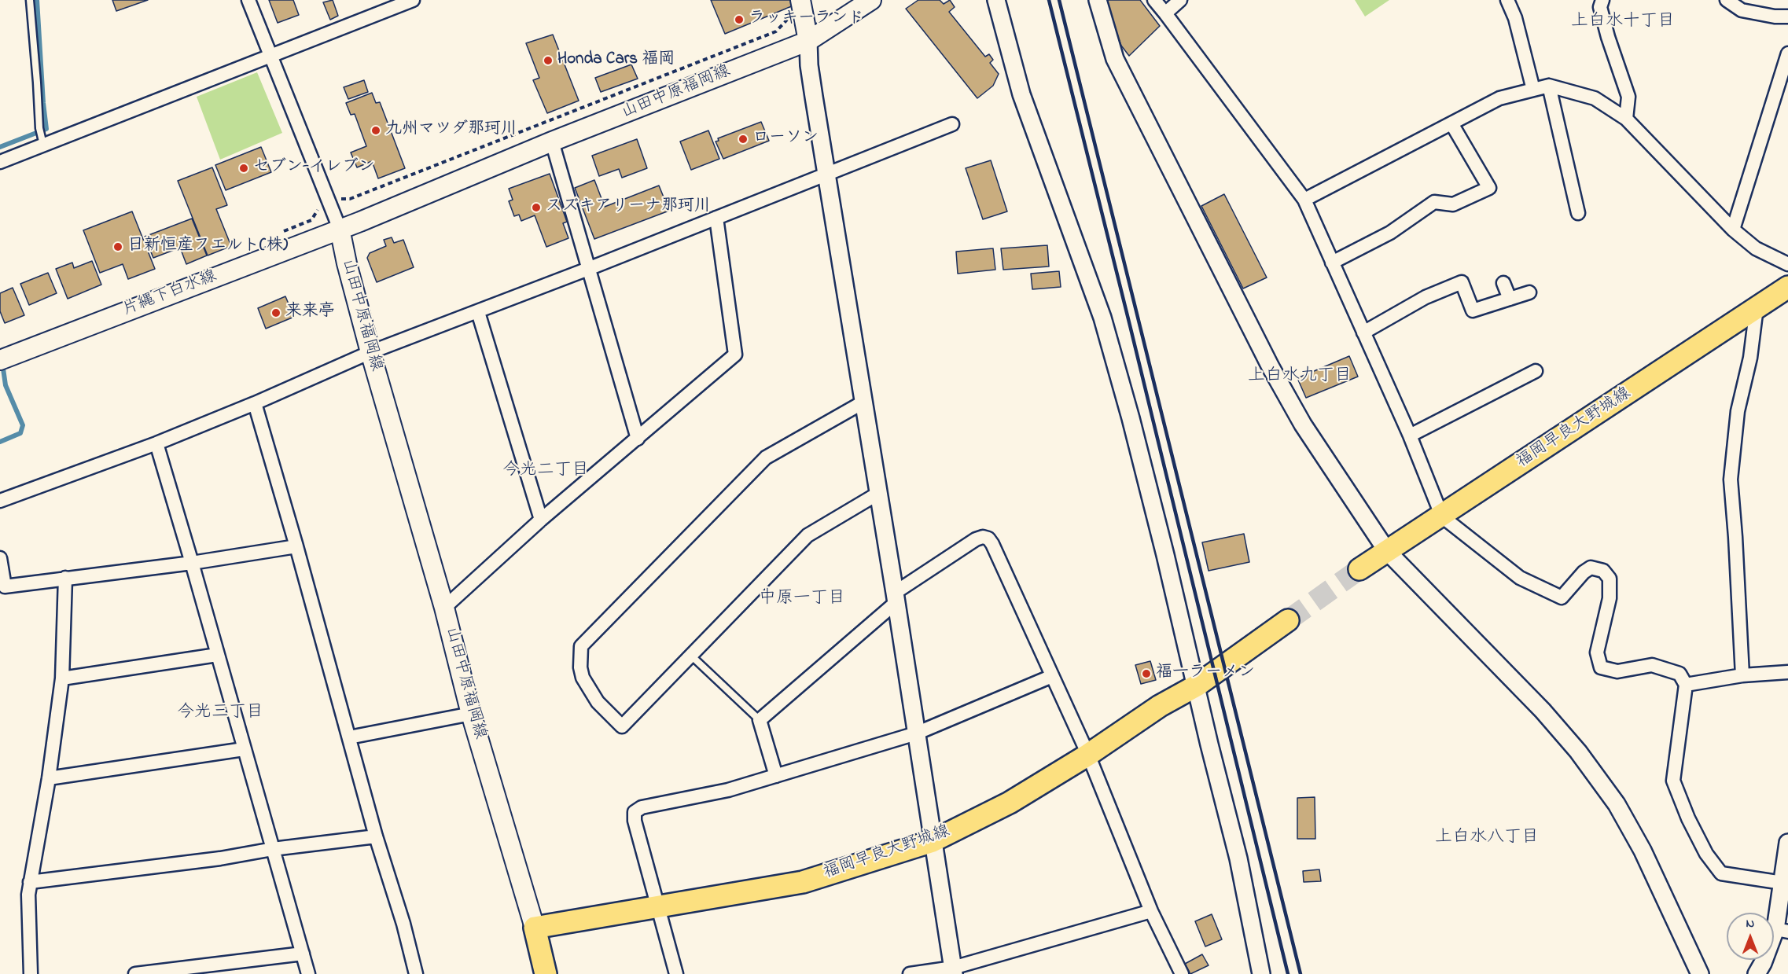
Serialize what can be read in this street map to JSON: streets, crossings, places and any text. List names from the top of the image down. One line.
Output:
{"streets":{"main road":["山田中原福岡線","片縄下白水線","福岡早良大野城線"]},"crossings":[["山田中原福岡線","片縄下白水線"],["山田中原福岡線","福岡早良大野城線"]],"districts":["上白水十丁目","上白水九丁目","今光二丁目","中原一丁目","今光三丁目","上白水八丁目"],"places":["ラッキーランド","Honda Cars 福岡","九州マツダ那珂川","ローソン","セブン-イレブン","スズキアリーナ那珂川","日新恒産フエルト(株)","来来亭","福一ラーメン"],"north":"top"}
